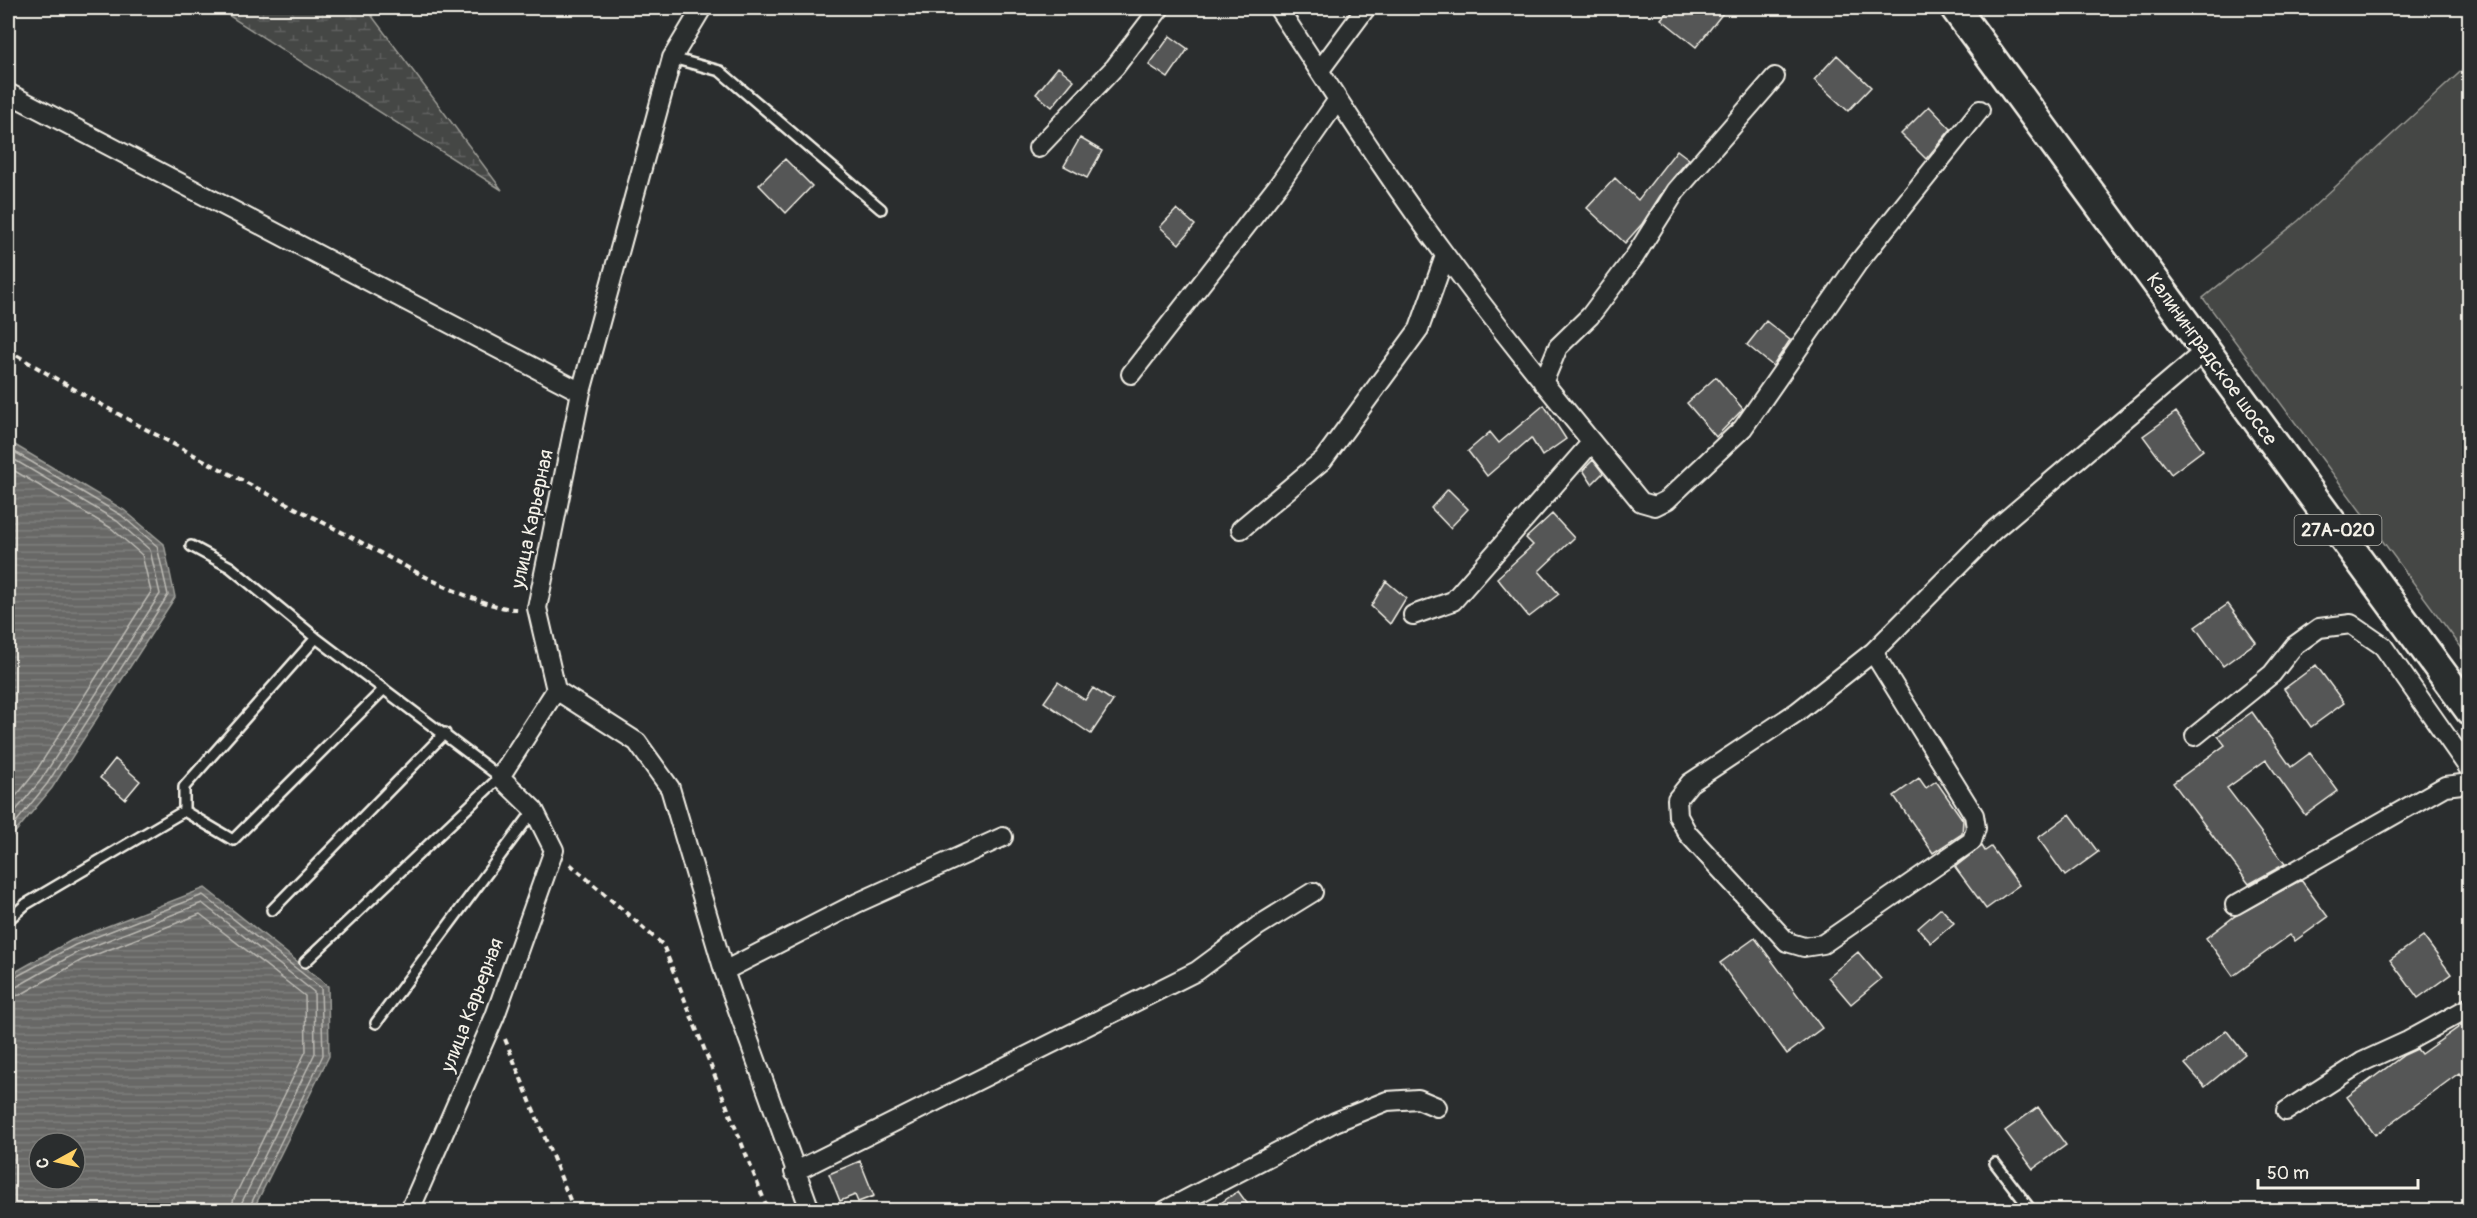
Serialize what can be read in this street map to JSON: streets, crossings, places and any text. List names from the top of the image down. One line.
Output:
{"streets":{"main road":["Калининградское шоссе","27А-020"],"street":["улица Карьерная"]},"scale_bar":"50 m","north":"left"}
